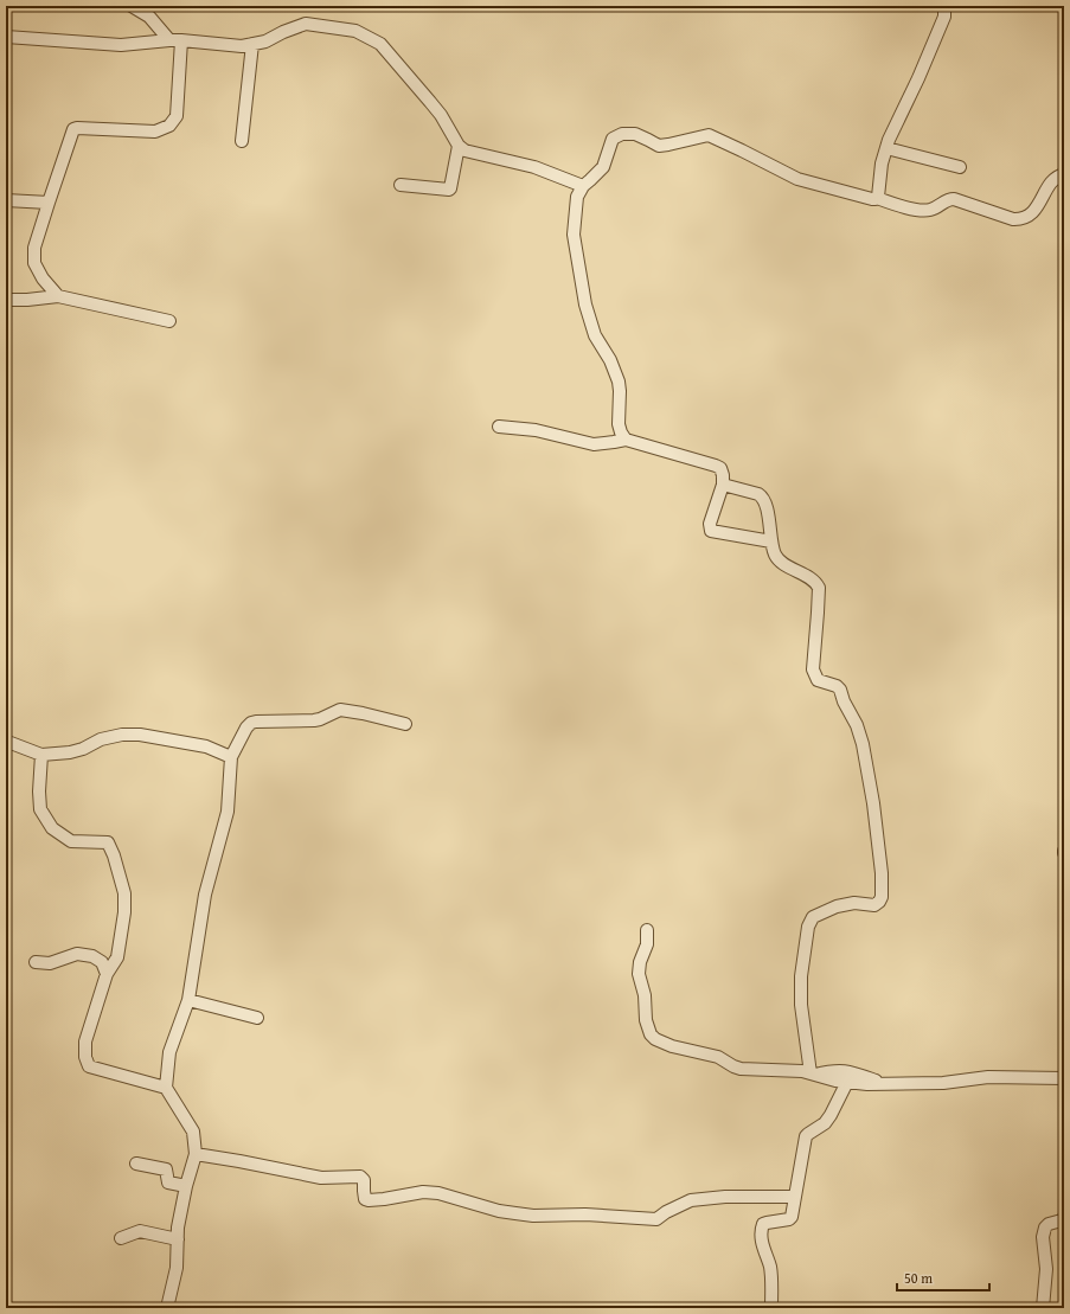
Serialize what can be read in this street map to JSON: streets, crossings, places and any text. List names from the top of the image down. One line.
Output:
{"scale_bar":"50 m"}
